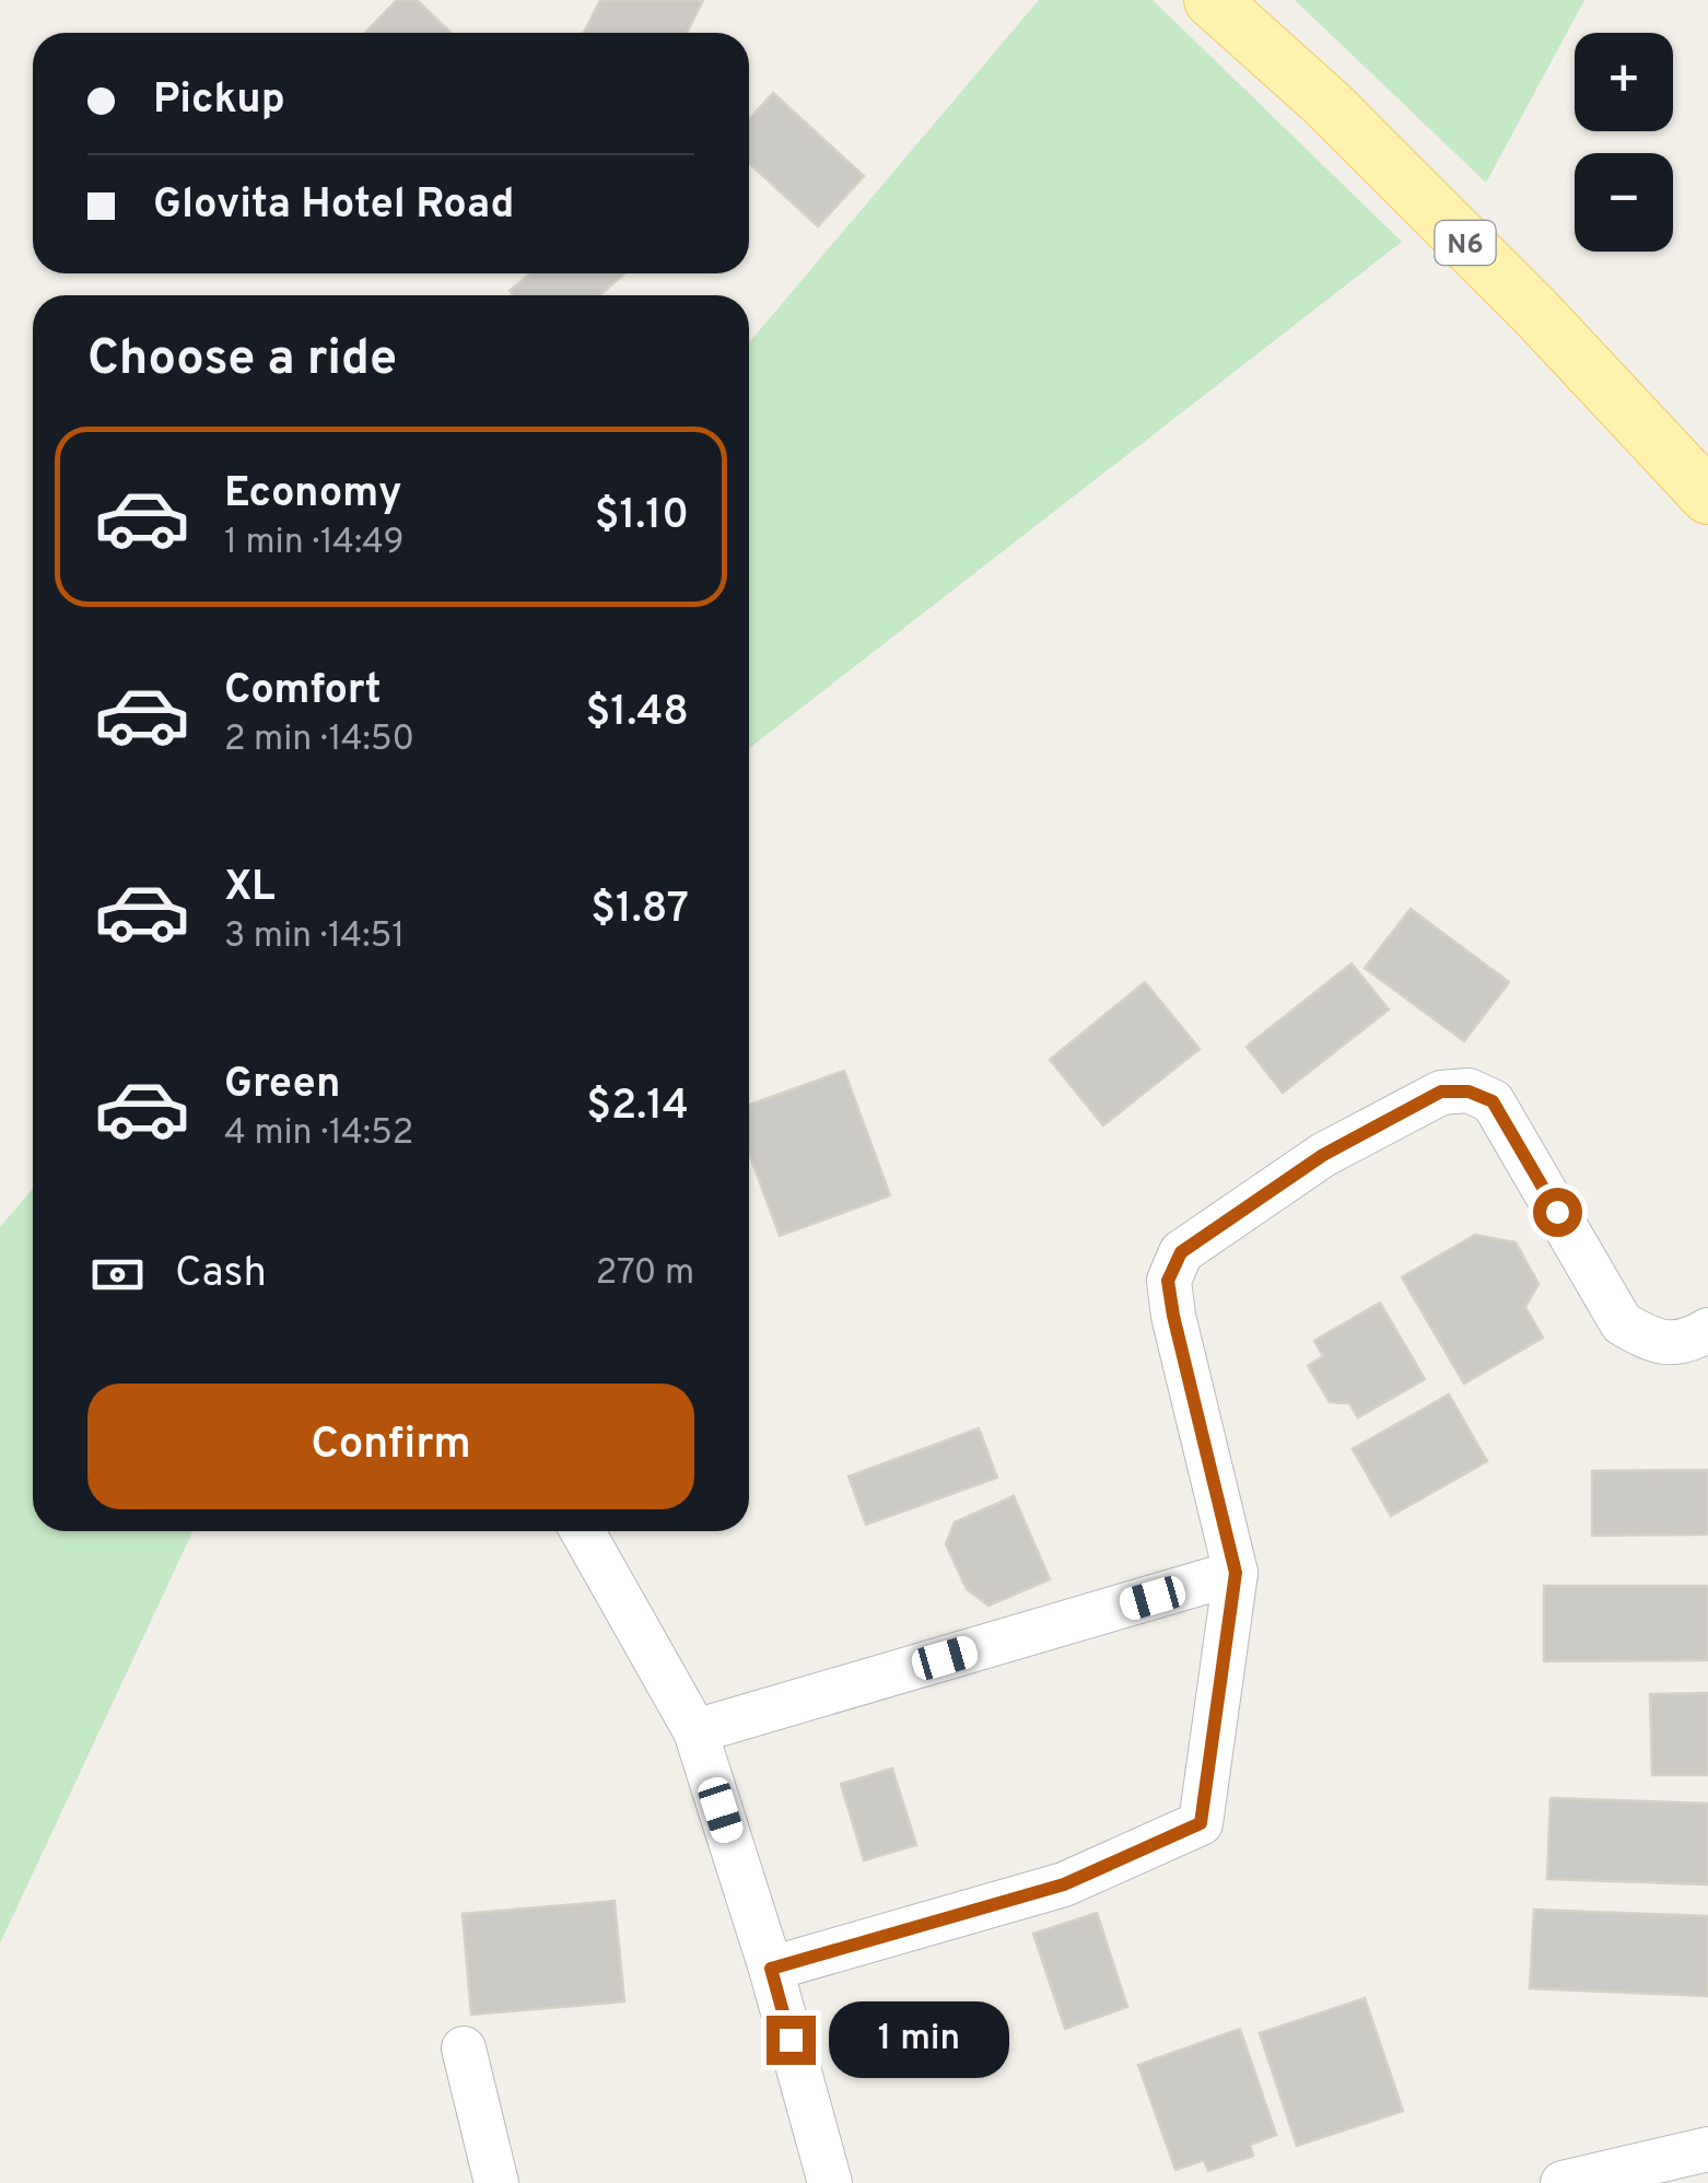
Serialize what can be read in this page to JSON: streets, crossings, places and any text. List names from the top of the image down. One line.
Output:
{"streets":{"main road":["N6"]},"page":{"map_buttons":["+","−"],"banner":["Pickup","Glovita Hotel Road"],"heading":"Choose a ride","list":[{"name":"Economy","note":"1 min · 14:49","value":"$1.10"},{"name":"Comfort","note":"2 min · 14:50","value":"$1.48"},{"name":"XL","note":"3 min · 14:51","value":"$1.87"},{"name":"Green","note":"4 min · 14:52","value":"$2.14"}],"pay":["Cash","270 m"],"buttons":"Confirm","bubble":"1 min"}}
